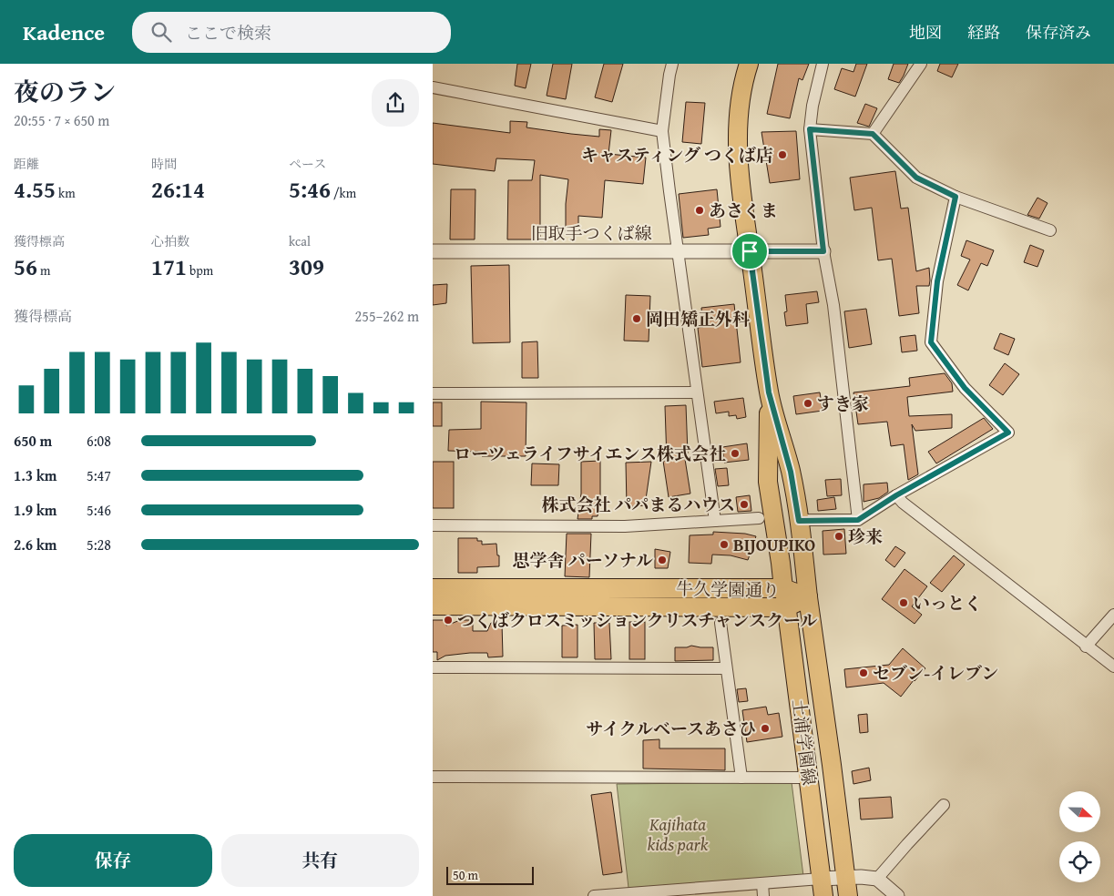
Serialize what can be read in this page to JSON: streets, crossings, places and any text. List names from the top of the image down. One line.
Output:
{"streets":{"main road":["牛久学園通り","土浦学園線"],"street":["旧取手つくば線"]},"crossings":[["牛久学園通り","土浦学園線"]],"parks":["Kajihata kids park"],"places":["キャスティング つくば店","あさくま","岡田矯正外科","すき家","ローツェライフサイエンス株式会社","株式会社 パパまるハウス","珍来","BIJOUPIKO","思学舎 パーソナル","いっとく","つくばクロスミッションクリスチャンスクール","セブン-イレブン","サイクルベースあさひ"],"scale_bar":"50 m","north":"right","page":{"header":"Kadence","search":"ここで検索","nav":["地図","経路","保存済み"],"heading":["夜のラン","20:55 · 7 × 650 m"],"stats":[["距離","4.55 km"],["時間","26:14"],["ペース","5:46 /km"],["獲得標高","56 m"],["心拍数","171 bpm"],["kcal","309"]],"chart":["獲得標高","255–262 m"],"list":[{"name":"650 m","note":"6:08"},{"name":"1.3 km","note":"5:47"},{"name":"1.9 km","note":"5:46"},{"name":"2.6 km","note":"5:28"}],"buttons":["保存","共有"],"scale":"50 m"}}
